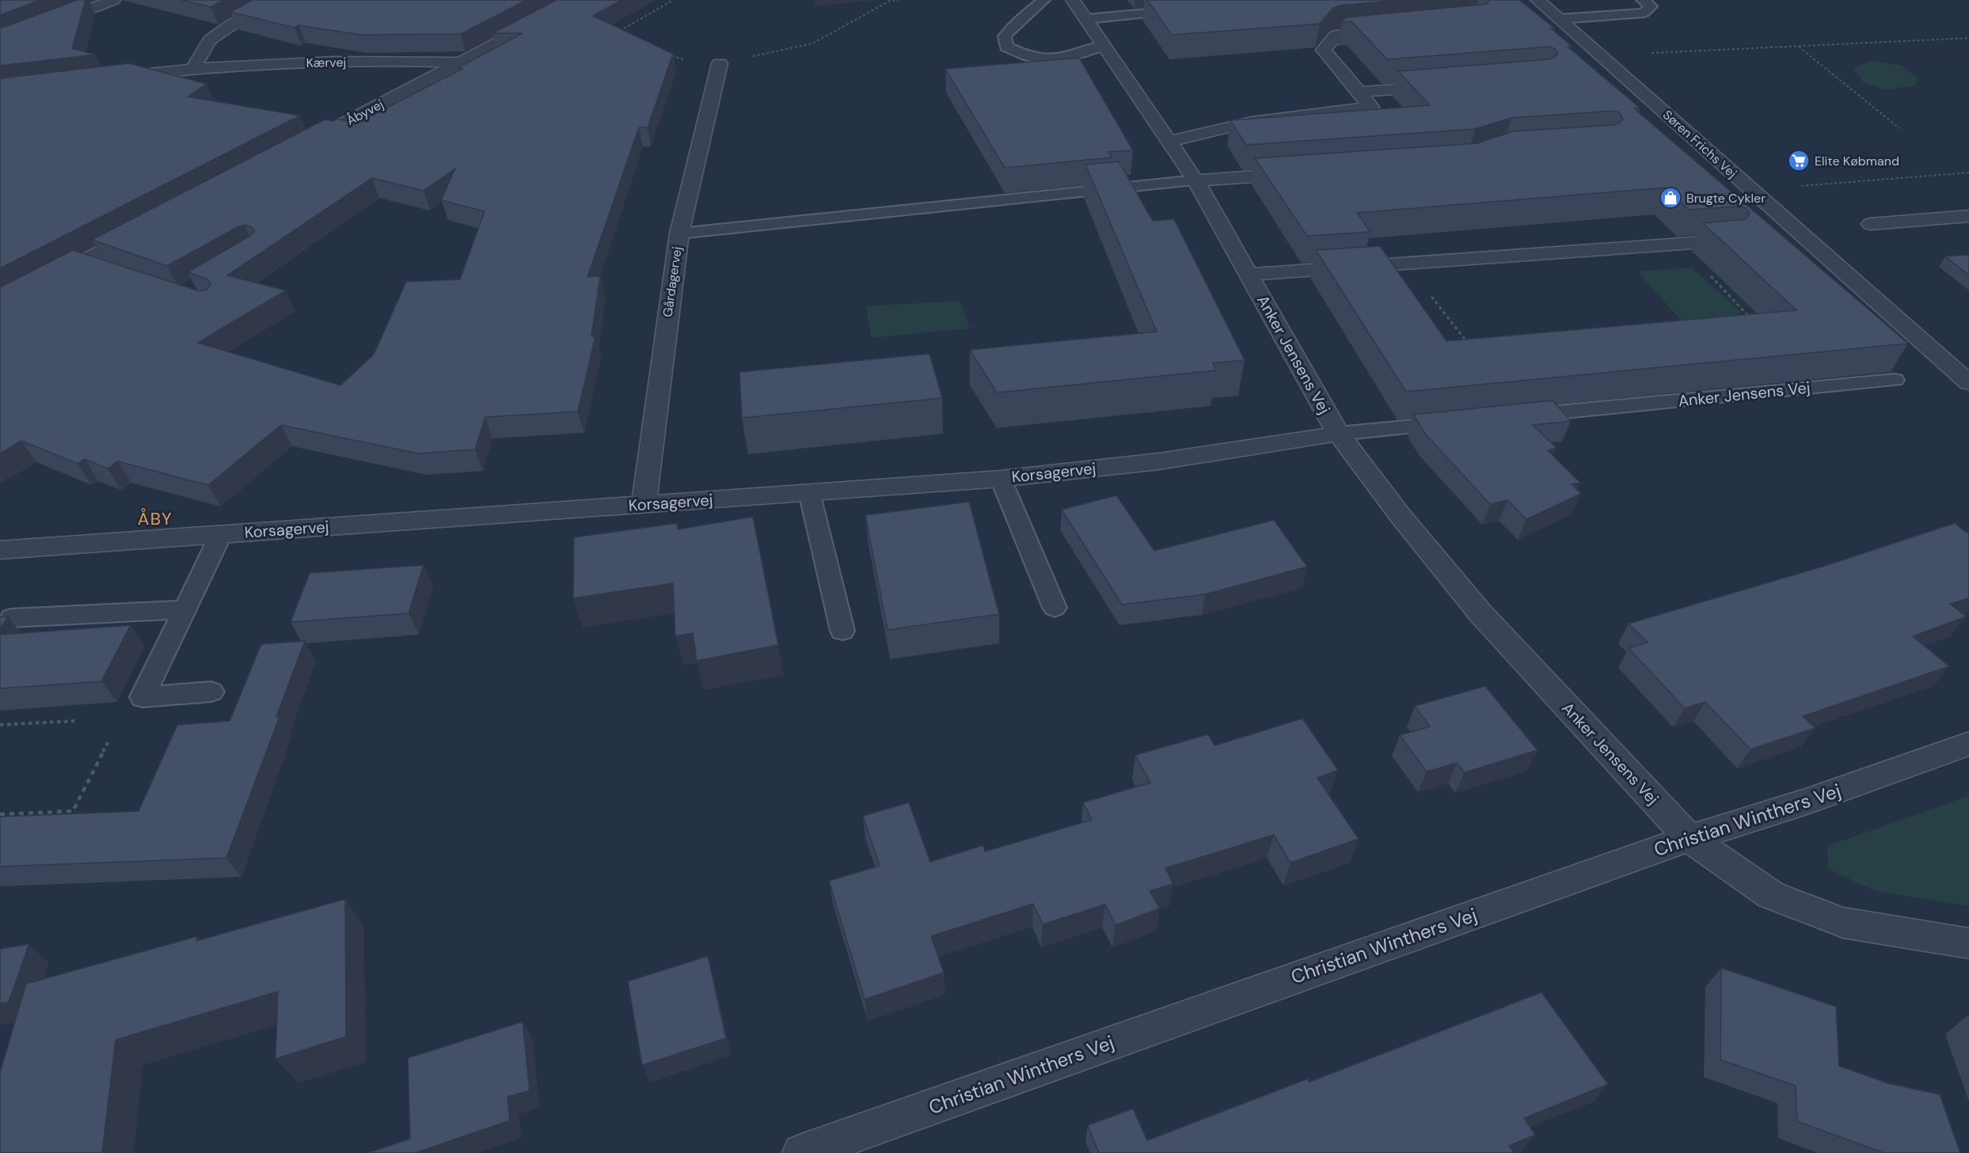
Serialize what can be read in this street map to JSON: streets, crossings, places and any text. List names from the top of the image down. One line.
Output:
{"streets":{"street":["Kærvej","Åbyvej","Søren Frichs Vej","Gårdagervej","Anker Jensens Vej","Korsagervej","Christian Winthers Vej"]},"crossings":[["Kærvej","Åbyvej"],["Gårdagervej","Korsagervej"],["Anker Jensens Vej","Korsagervej"],["Anker Jensens Vej","Christian Winthers Vej"]],"districts":["ÅBY"],"places":{"supermarket":["Elite Købmand"],"shop":["Brugte Cykler"]}}
